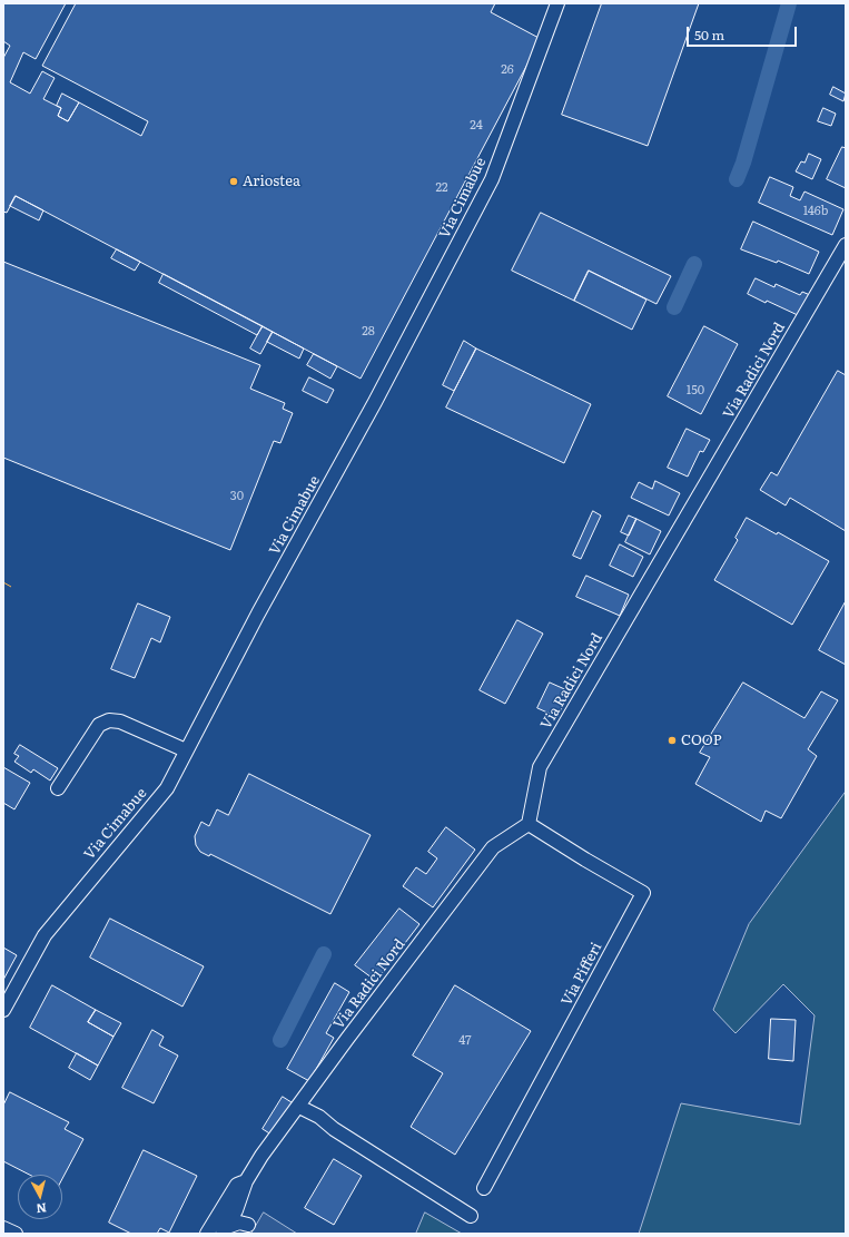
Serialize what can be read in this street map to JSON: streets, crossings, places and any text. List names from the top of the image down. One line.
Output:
{"streets":{"street":["Via Cimabue","Via Radici Nord","Via Pifferi"]},"crossings":[["Via Radici Nord","Via Pifferi"]],"places":["Ariostea","COOP"],"house_numbers":["26","24","22","146b","28","150","30","47"],"scale_bar":"50 m","north":"bottom"}
